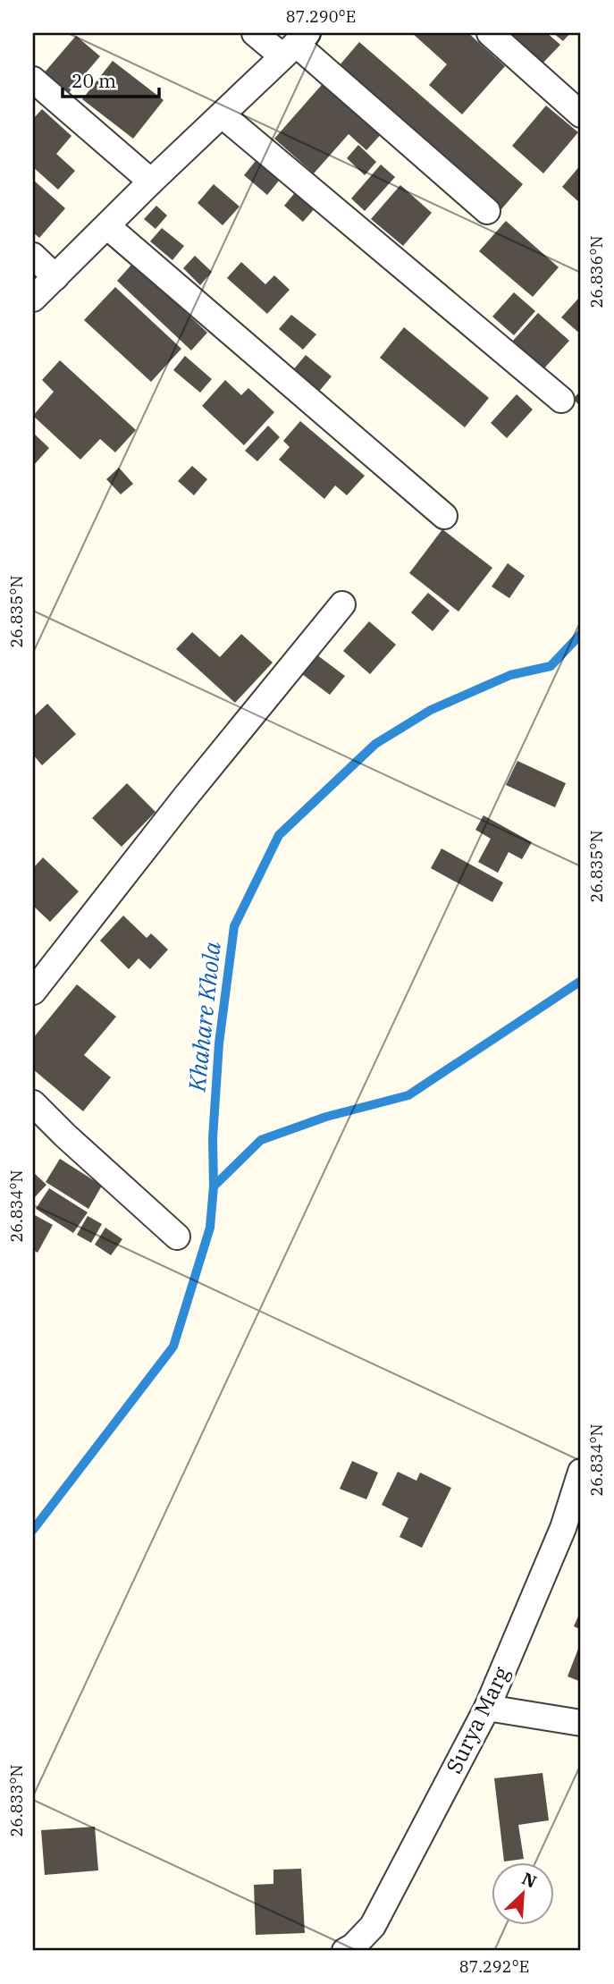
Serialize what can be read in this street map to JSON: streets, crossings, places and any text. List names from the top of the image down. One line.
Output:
{"streets":{"street":["Surya Marg"]},"water":["Khahare Khola"],"scale_bar":"20 m","north":"top right","coordinates":["87.290°E","26.836°N","26.835°N","26.834°N","26.833°N","87.292°E"]}
